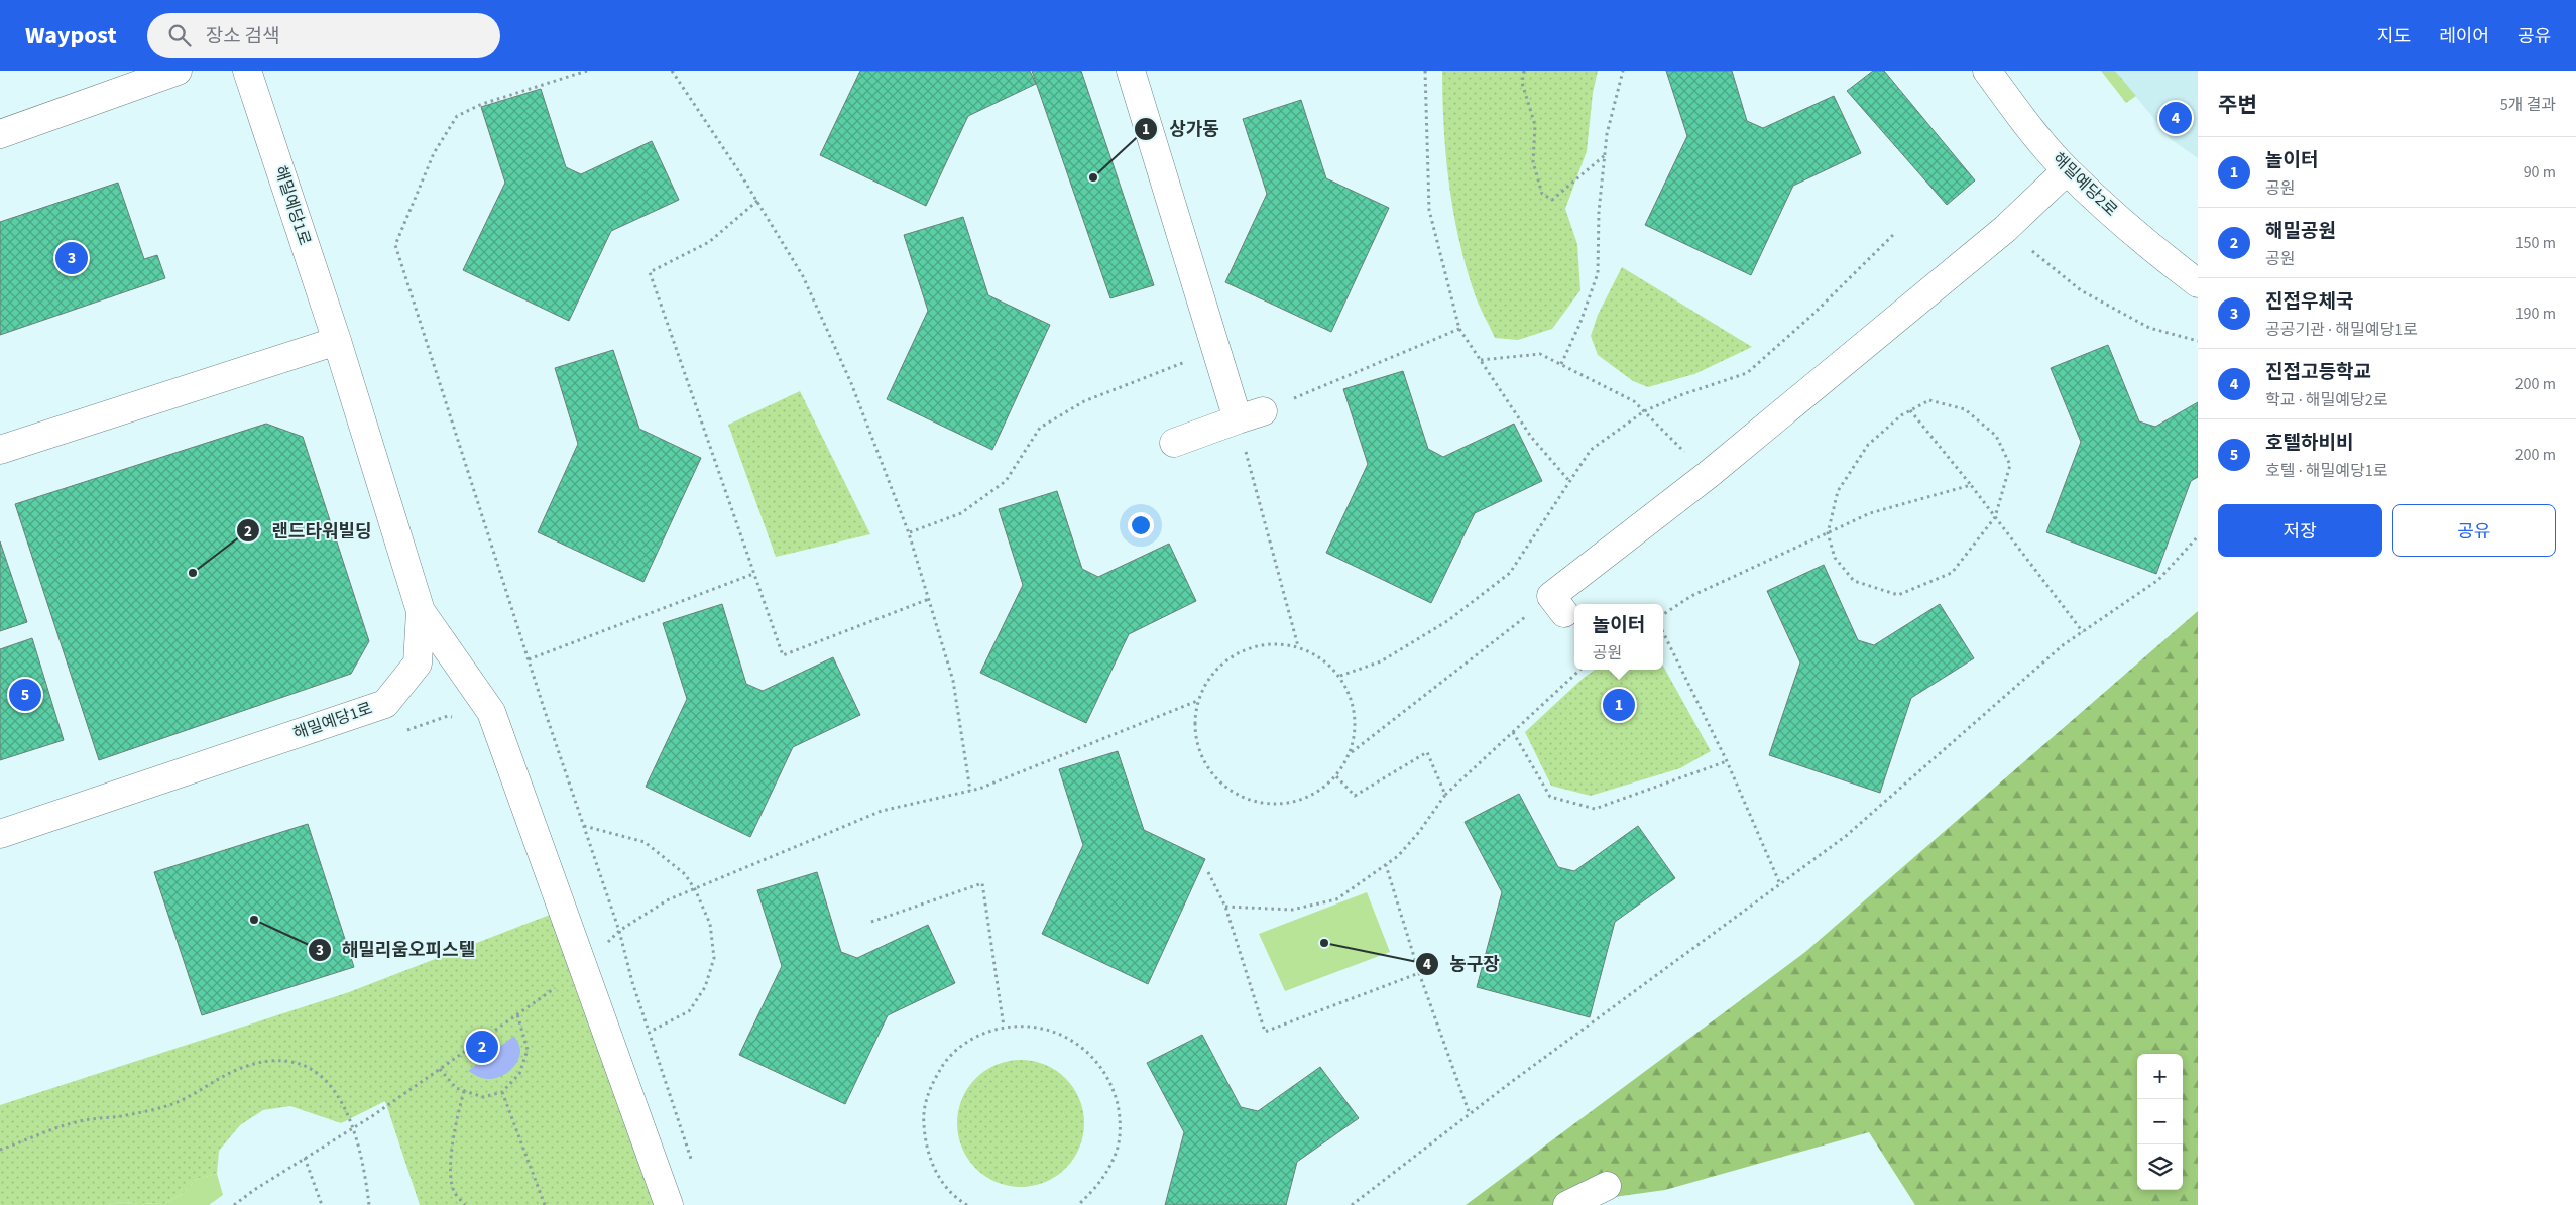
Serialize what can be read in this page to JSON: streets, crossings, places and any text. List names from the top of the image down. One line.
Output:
{"streets":{"street":["해밀예당2로","해밀예당1로"]},"places":["상가동","랜드타워빌딩","해밀리움오피스텔","농구장"],"page":{"header":"Waypost","search":"장소 검색","nav":["지도","레이어","공유"],"heading":["주변","5개 결과"],"pins":["4","3","5","1","2"],"list":[{"mark":"1","name":"놀이터","note":"공원","value":"90 m"},{"mark":"2","name":"해밀공원","note":"공원","value":"150 m"},{"mark":"3","name":"진접우체국","note":"공공기관 · 해밀예당1로","value":"190 m"},{"mark":"4","name":"진접고등학교","note":"학교 · 해밀예당2로","value":"200 m"},{"mark":"5","name":"호텔하비비","note":"호텔 · 해밀예당1로","value":"200 m"}],"buttons":["저장","공유"],"popup":["놀이터","공원"],"map_buttons":["+","−"]}}
